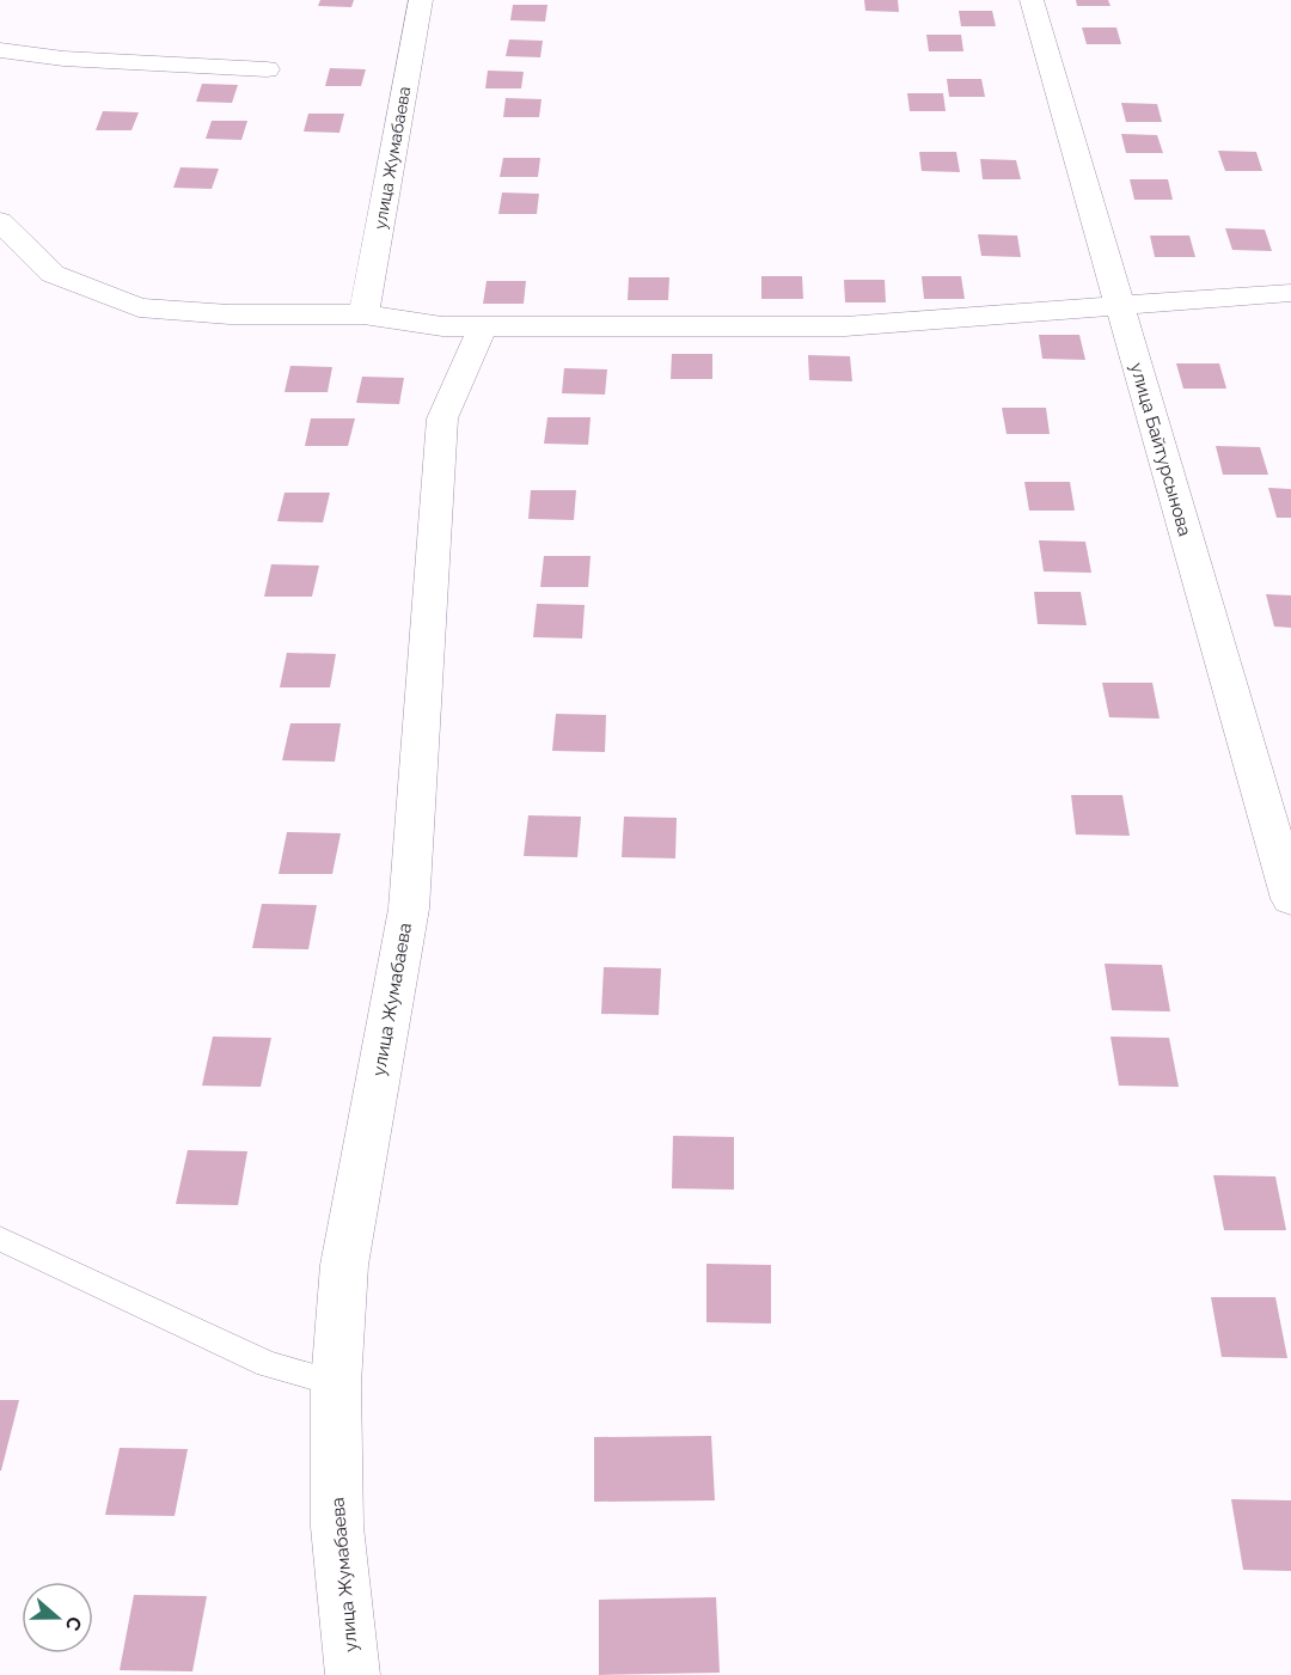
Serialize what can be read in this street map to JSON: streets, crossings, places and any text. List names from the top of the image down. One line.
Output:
{"streets":{"street":["улица Жумабаева","улица Байтурсынова"]},"north":"right"}
